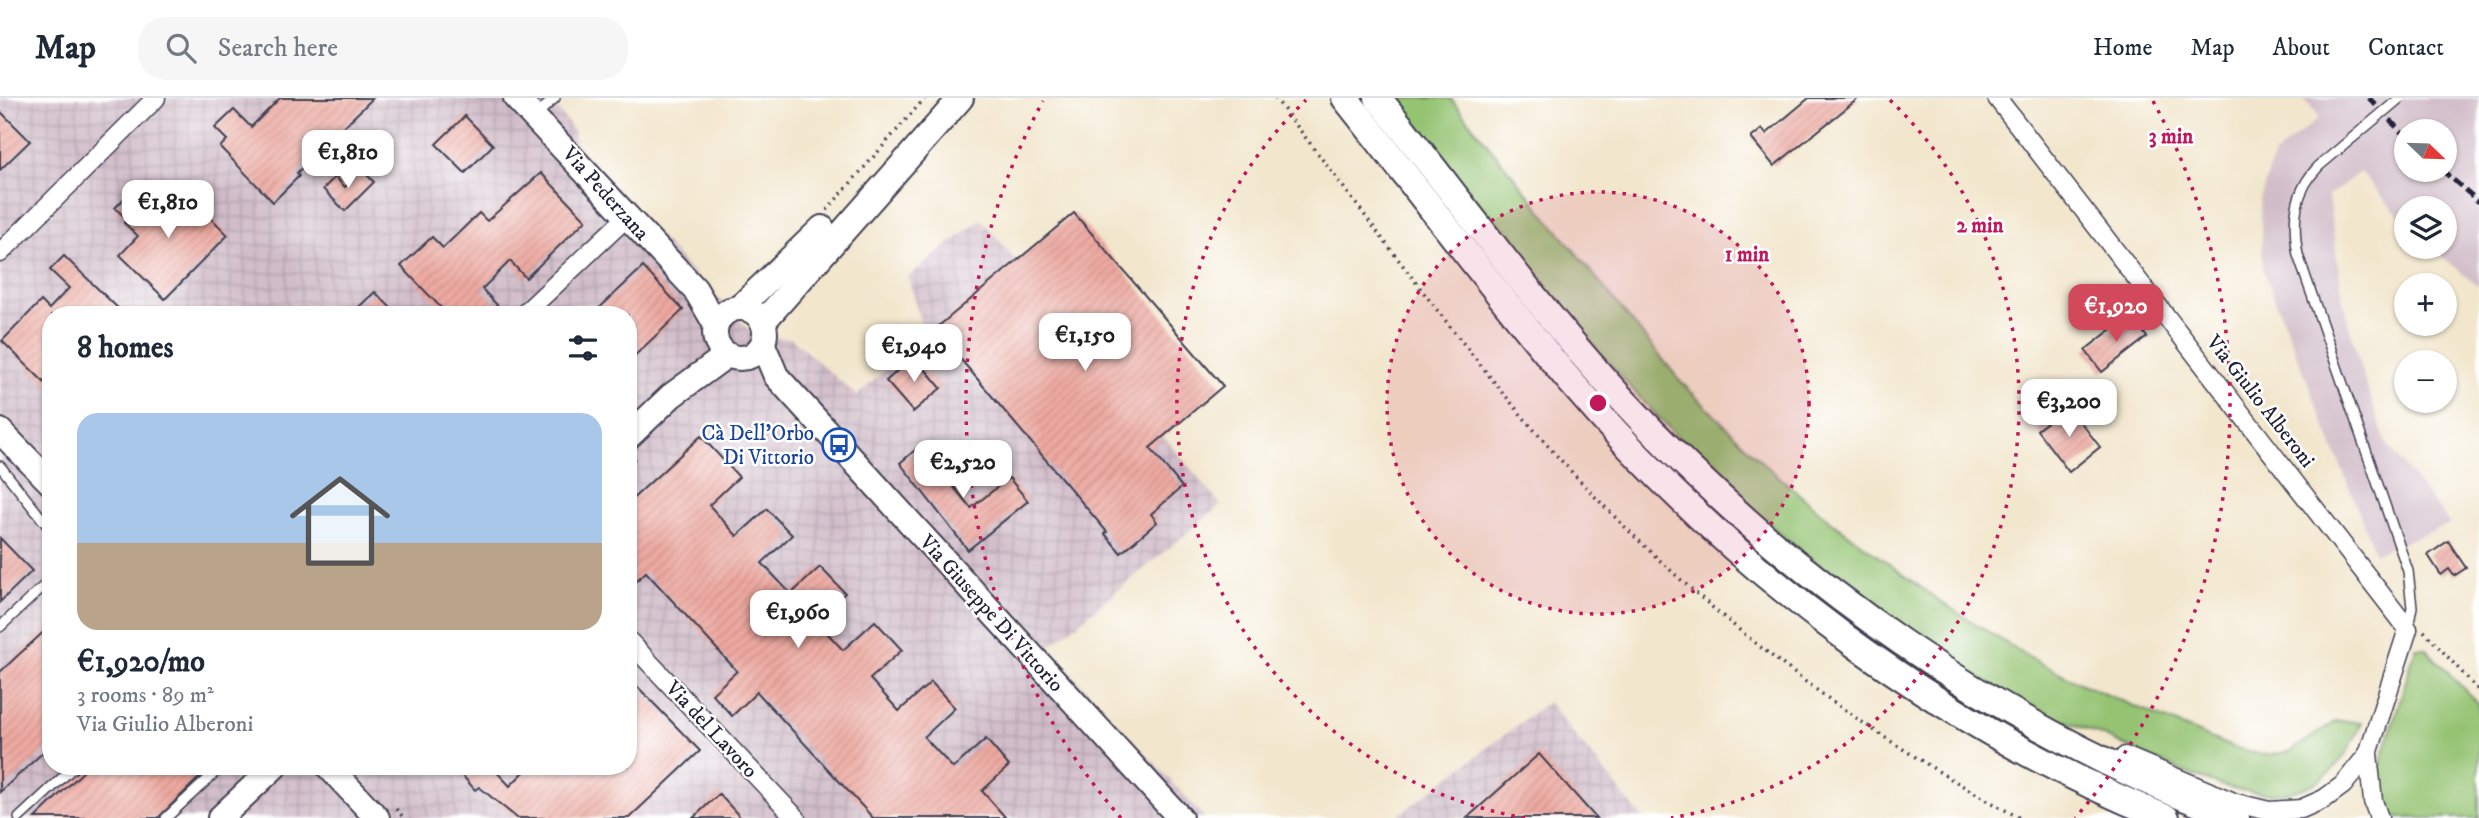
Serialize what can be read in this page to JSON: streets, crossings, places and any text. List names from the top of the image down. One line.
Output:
{"streets":{"street":["Via Pederzana","Via Giulio Alberoni","Via Giuseppe Di Vittorio","Via del Lavoro"]},"crossings":[["Via Pederzana","Via Giuseppe Di Vittorio"]],"places":{"bus stop":["Cà Dell'Orbo Di Vittorio"]},"north":"bottom right","page":{"header":"Map","search":"Search here","nav":["Home","Map","About","Contact"],"map_buttons":["+","−"],"price":["€1,810","€1,810","€1,920","€1,150","€1,940","€3,200","€2,520","€1,960"],"heading":"8 homes","list":[{"name":"€1,920/mo","note":"3 rooms · 89 m² · Via Giulio Alberoni"}]},"rings":["3 min","2 min","1 min"]}
